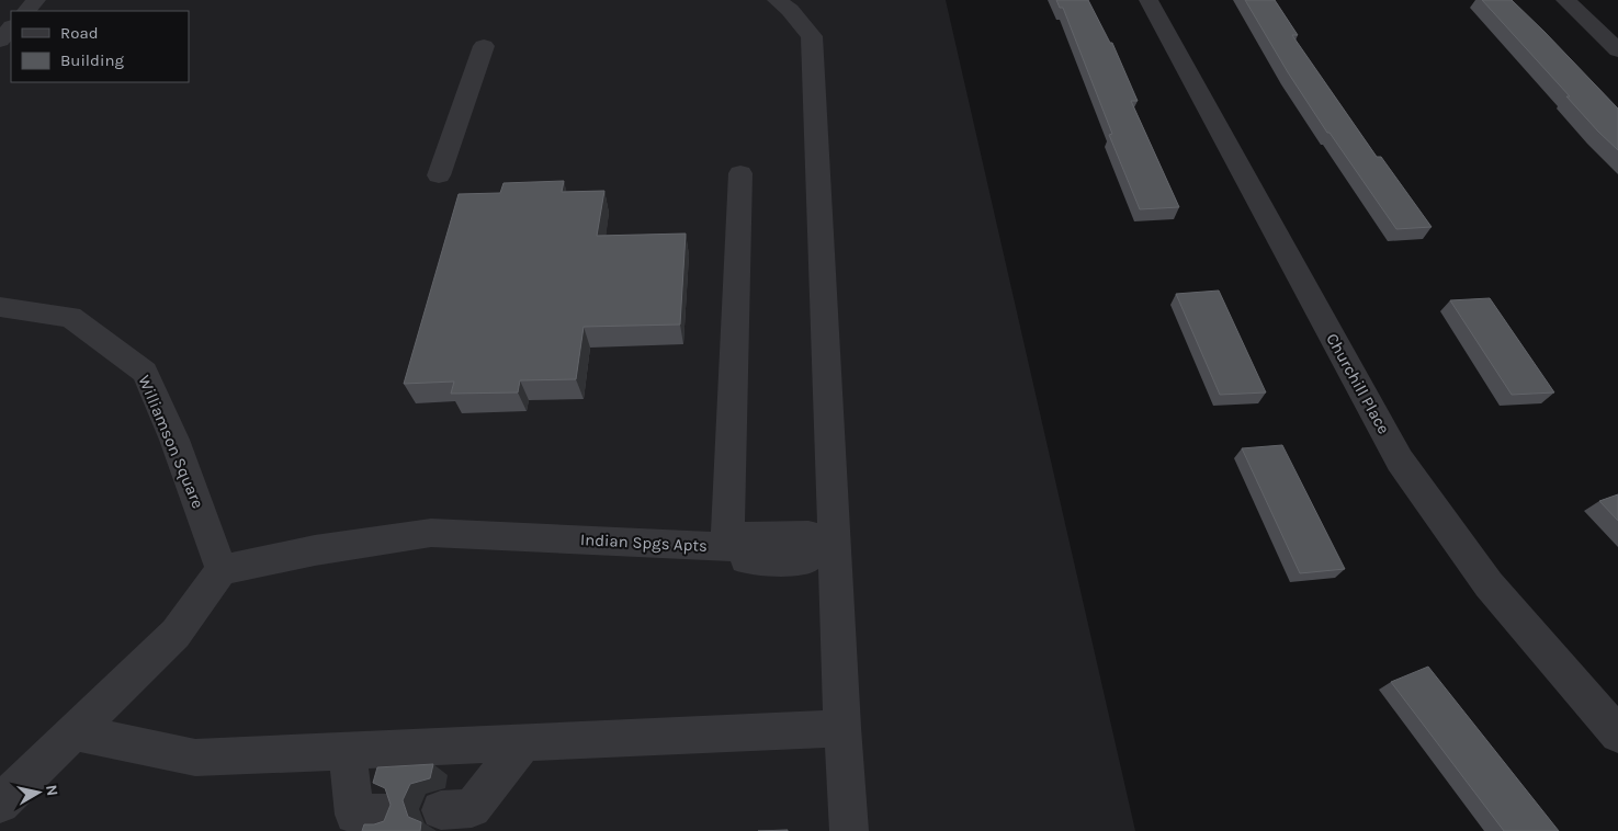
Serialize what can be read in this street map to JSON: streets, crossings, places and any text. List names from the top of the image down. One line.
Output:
{"streets":{"street":["Churchill Place","Williamson Square","Indian Spgs Apts"]},"crossings":[["Williamson Square","Indian Spgs Apts"]],"legend":["Road","Building"],"north":"right"}
